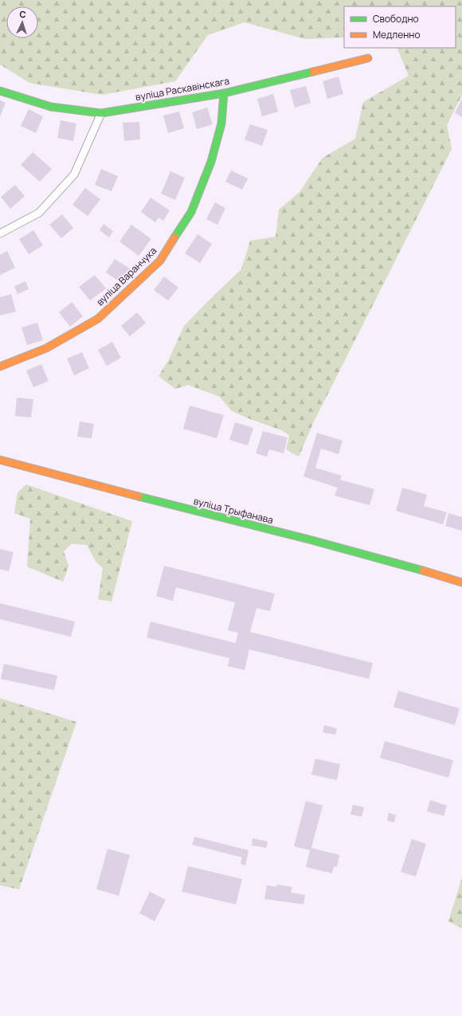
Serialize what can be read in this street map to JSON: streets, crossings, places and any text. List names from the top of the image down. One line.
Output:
{"streets":{"street":["вуліца Раскавінскага","вуліца Варанчука","вуліца Трыфанава"]},"crossings":[["вуліца Раскавінскага","вуліца Варанчука"]],"legend":["Свободно","Медленно"],"north":"top"}
